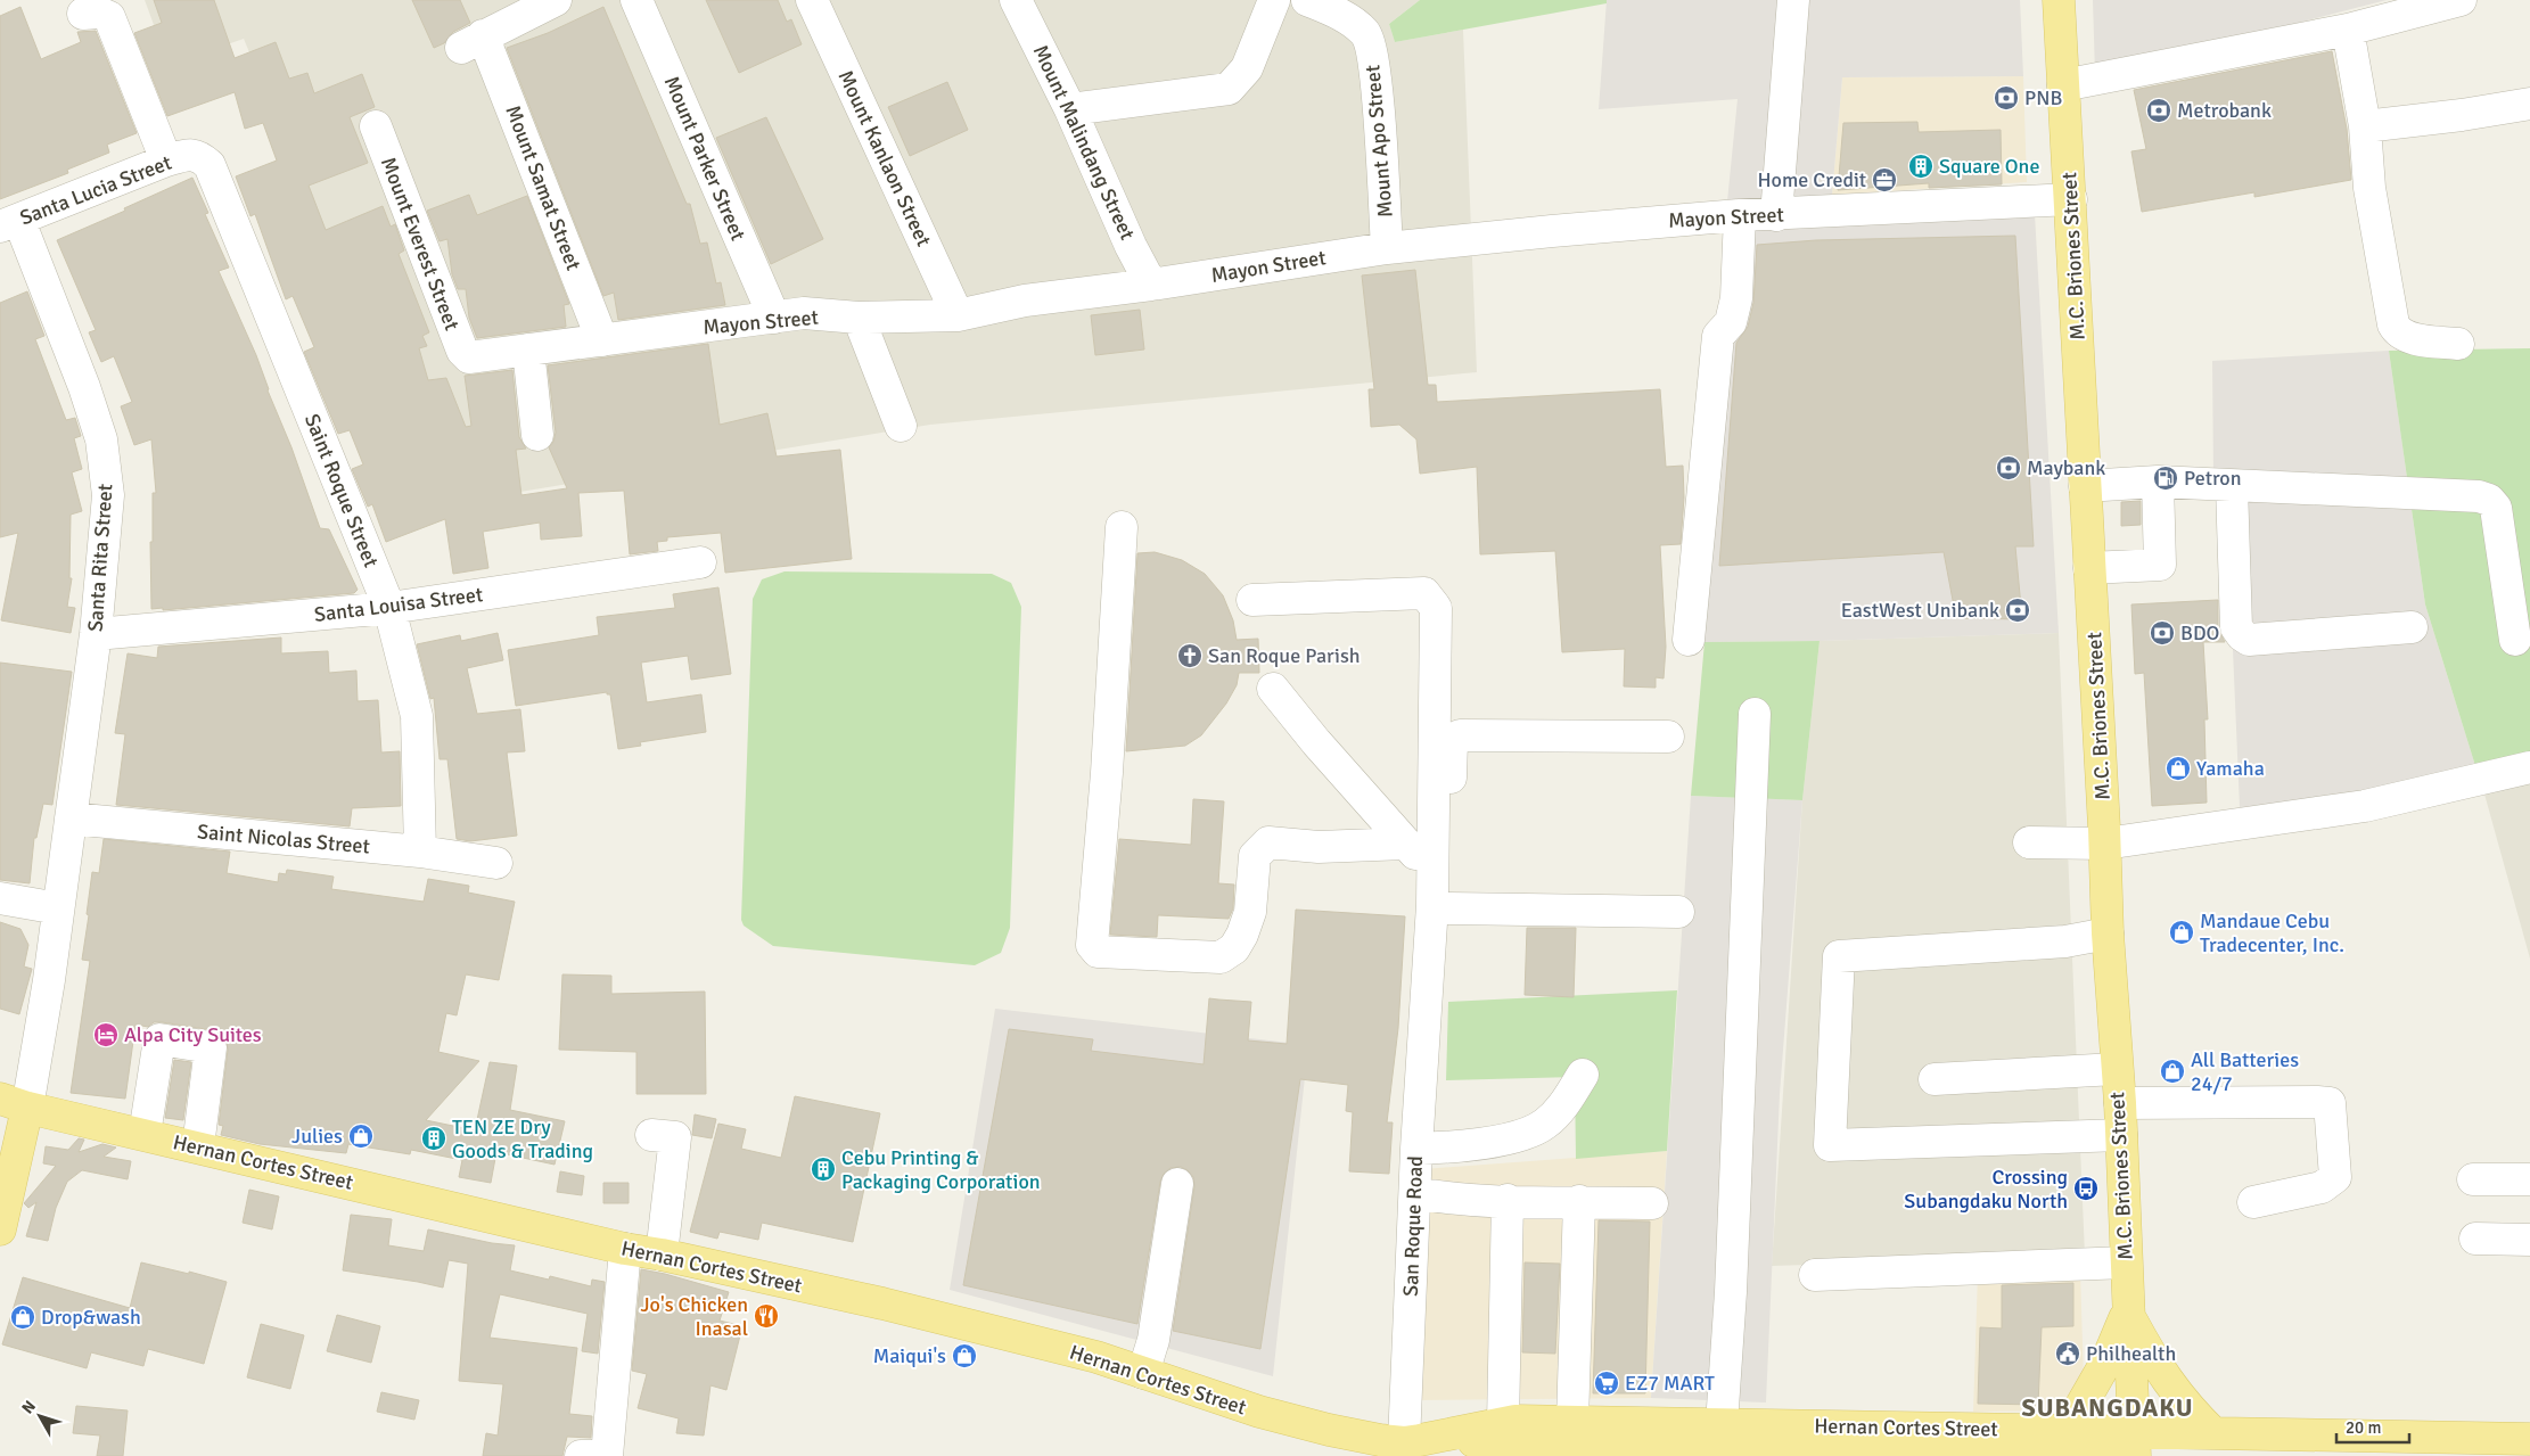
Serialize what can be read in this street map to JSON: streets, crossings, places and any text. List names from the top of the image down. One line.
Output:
{"streets":{"main road":["M.C. Briones Street","Hernan Cortes Street"],"street":["Mount Apo Street","Mount Malindang Street","Mount Parker Street","Mount Kanlaon Street","Mount Samat Street","Santa Lucia Street","Mayon Street","Mount Everest Street","Saint Roque Street","Santa Rita Street","Santa Louisa Street","Saint Nicolas Street","San Roque Road"]},"crossings":[["Mount Apo Street","Mayon Street"],["Mount Malindang Street","Mayon Street"],["Mount Parker Street","Mayon Street"],["Mount Kanlaon Street","Mayon Street"],["Mount Samat Street","Mayon Street"],["Santa Lucia Street","Saint Roque Street"],["Santa Lucia Street","Santa Rita Street"],["Mayon Street","Mount Everest Street"],["Mayon Street","M.C. Briones Street"],["M.C. Briones Street","Hernan Cortes Street"],["Saint Roque Street","Santa Louisa Street"],["Saint Roque Street","Saint Nicolas Street"],["Santa Rita Street","Santa Louisa Street"],["Santa Rita Street","Saint Nicolas Street"],["Santa Rita Street","Hernan Cortes Street"],["Hernan Cortes Street","San Roque Road"]],"districts":["SUBANGDAKU"],"places":{"bank":["PNB","Metrobank","Maybank","EastWest Unibank","BDO"],"building":["Square One","TEN ZE Dry Goods & Trading","Cebu Printing & Packaging Corporation"],"office":["Home Credit"],"fuel station":["Petron"],"church":["San Roque Parish"],"shop":["Yamaha","Mandaue Cebu Tradecenter, Inc.","All Batteries 24/7","Julies","Drop&wash","Maiqui's"],"hotel":["Alpa City Suites"],"bus stop":["Crossing Subangdaku North"],"restaurant":["Jo's Chicken Inasal"],"public building":["Philhealth"],"supermarket":["EZ7 MART"]},"scale_bar":"20 m","north":"top left"}
